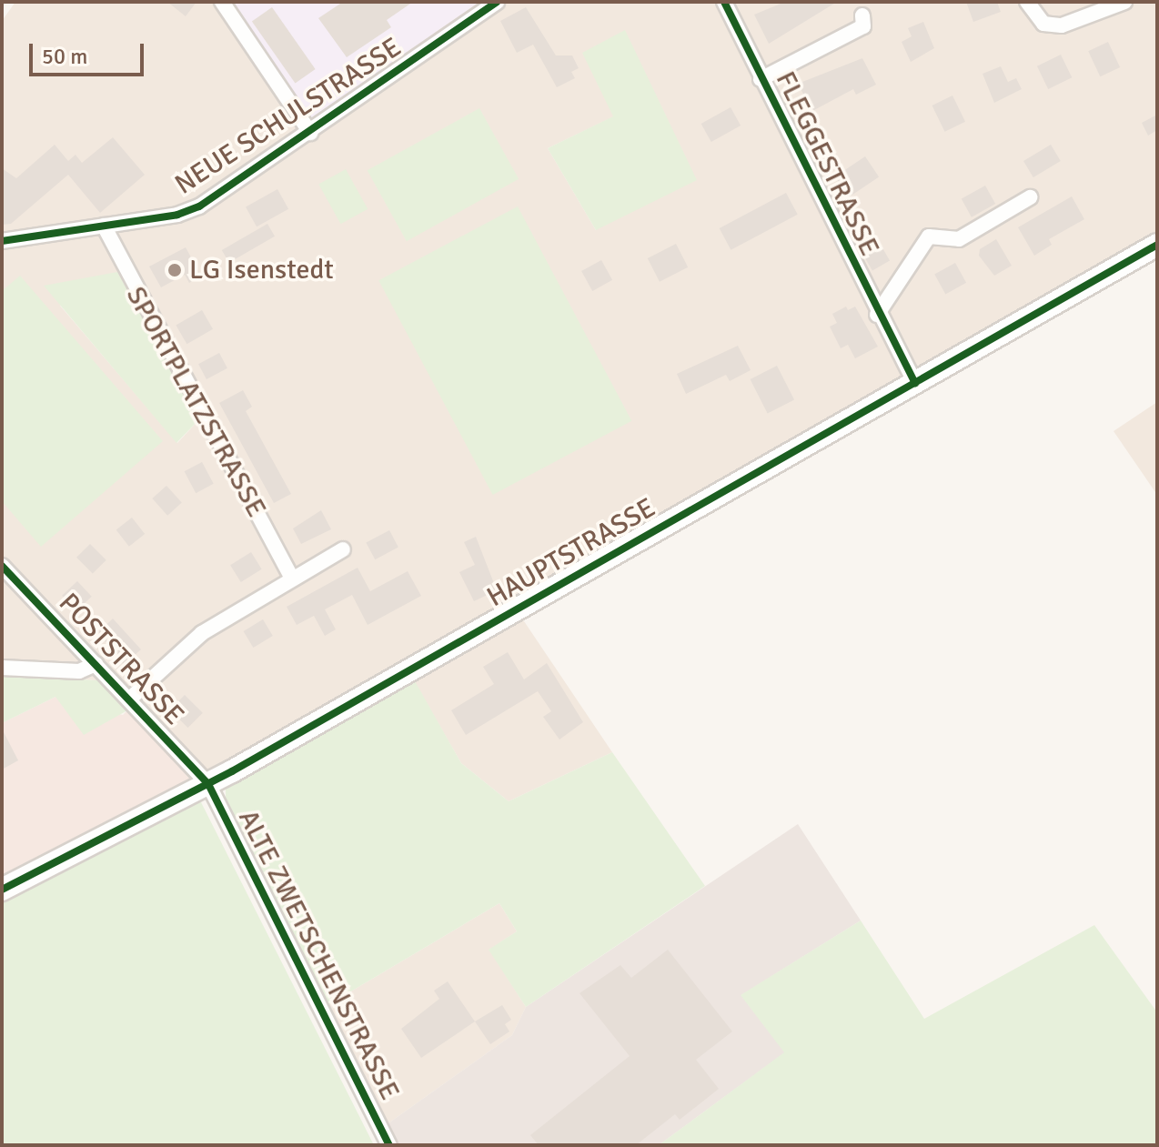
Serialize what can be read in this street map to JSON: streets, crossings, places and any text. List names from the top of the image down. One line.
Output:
{"streets":{"main road":["HAUPTSTRASSE"],"street":["NEUE SCHULSTRASSE","FLEGGESTRASSE","SPORTPLATZSTRASSE","POSTSTRASSE","ALTE ZWETSCHENSTRASSE"]},"crossings":[["NEUE SCHULSTRASSE","SPORTPLATZSTRASSE"],["FLEGGESTRASSE","HAUPTSTRASSE"],["HAUPTSTRASSE","POSTSTRASSE"],["HAUPTSTRASSE","ALTE ZWETSCHENSTRASSE"],["POSTSTRASSE","ALTE ZWETSCHENSTRASSE"]],"places":["LG Isenstedt"],"scale_bar":"50 m"}
